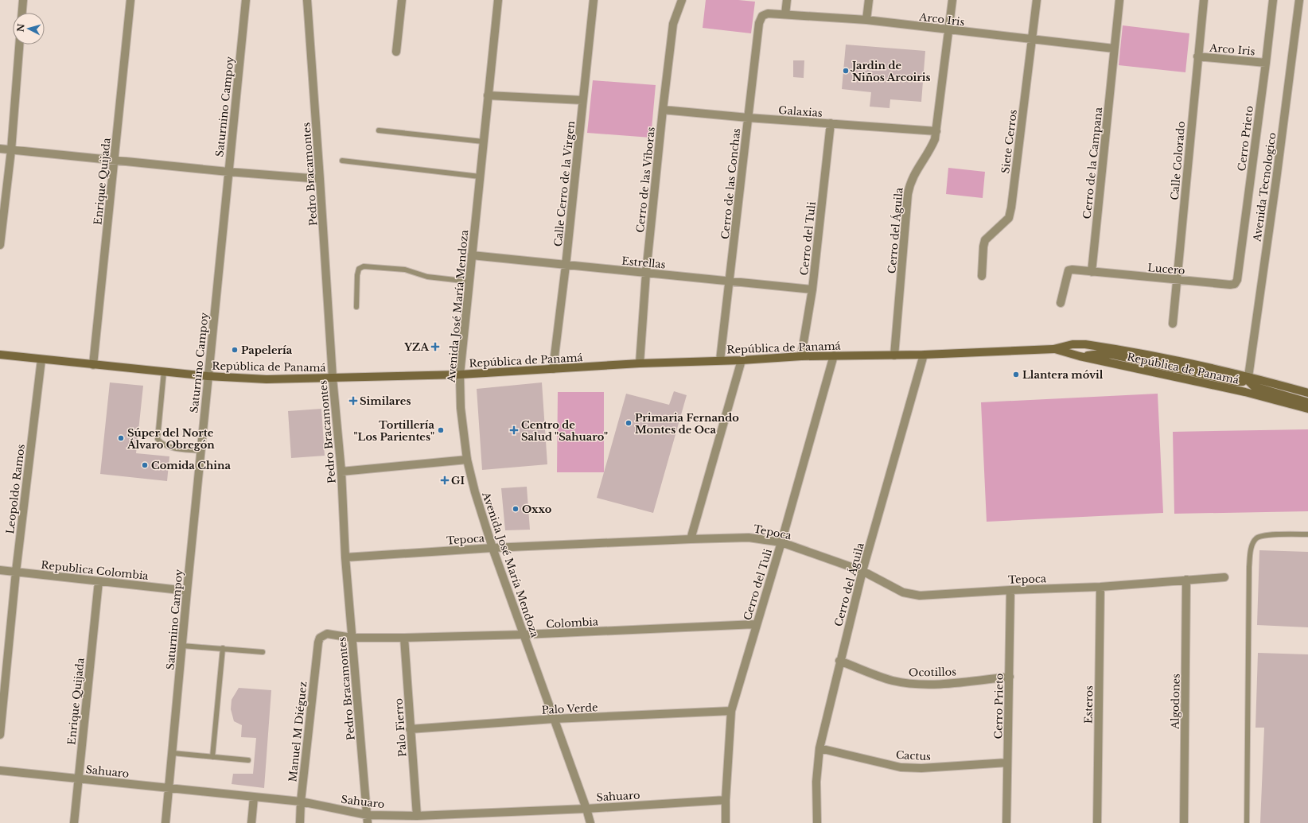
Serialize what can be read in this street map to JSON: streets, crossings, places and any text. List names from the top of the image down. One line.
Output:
{"streets":{"main road":["República de Panamá"],"street":["Arco Iris","Saturnino Campoy","Galaxias","Cerro Prieto","Siete Cerros","Calle Colorado","Cerro de la Campana","Pedro Bracamontes","Cerro de las Víboras","Enrique Quijada","Calle Cerro de la Virgen","Cerro de las Conchas","Avenida Tecnologico","Cerro del Águila","Cerro del Tuli","Estrellas","Lucero","Avenida José María Mendoza","Leopoldo Ramos","Tepoca","Republica Colombia","Colombia","Ocotillos","Algodones","Esteros","Palo Verde","Palo Fierro","Manuel M Diéguez","Cactus","Sahuaro"]},"crossings":[["Arco Iris","Cerro Prieto"],["Arco Iris","Siete Cerros"],["Arco Iris","Calle Colorado"],["Arco Iris","Cerro de la Campana"],["Arco Iris","Cerro de las Conchas"],["Arco Iris","Cerro del Águila"],["Saturnino Campoy","República de Panamá"],["Saturnino Campoy","Republica Colombia"],["Saturnino Campoy","Sahuaro"],["Galaxias","Cerro de las Víboras"],["Galaxias","Cerro de las Conchas"],["Galaxias","Cerro del Águila"],["Galaxias","Cerro del Tuli"],["Cerro Prieto","Lucero"],["Cerro Prieto","Tepoca"],["Cerro Prieto","Ocotillos"],["Cerro Prieto","Cactus"],["Calle Colorado","Lucero"],["Cerro de la Campana","Lucero"],["Pedro Bracamontes","República de Panamá"],["Pedro Bracamontes","Tepoca"],["Pedro Bracamontes","Colombia"],["Pedro Bracamontes","Sahuaro"],["Cerro de las Víboras","Estrellas"],["Cerro de las Víboras","República de Panamá"],["Enrique Quijada","República de Panamá"],["Enrique Quijada","Republica Colombia"],["Enrique Quijada","Sahuaro"],["Calle Cerro de la Virgen","Estrellas"],["Calle Cerro de la Virgen","República de Panamá"],["Cerro de las Conchas","Estrellas"],["Cerro de las Conchas","República de Panamá"],["Avenida Tecnologico","República de Panamá"],["Cerro del Águila","República de Panamá"],["Cerro del Águila","Tepoca"],["Cerro del Águila","Ocotillos"],["Cerro del Águila","Cactus"],["Cerro del Tuli","Estrellas"],["Cerro del Tuli","República de Panamá"],["Cerro del Tuli","Tepoca"],["Cerro del Tuli","Colombia"],["Cerro del Tuli","Palo Verde"],["Cerro del Tuli","Sahuaro"],["Estrellas","Avenida José María Mendoza"],["Avenida José María Mendoza","República de Panamá"],["Avenida José María Mendoza","Tepoca"],["Avenida José María Mendoza","Colombia"],["Avenida José María Mendoza","Palo Verde"],["Avenida José María Mendoza","Sahuaro"],["República de Panamá","Leopoldo Ramos"],["Leopoldo Ramos","Republica Colombia"],["Tepoca","Algodones"],["Tepoca","Esteros"],["Colombia","Palo Fierro"],["Colombia","Manuel M Diéguez"],["Palo Verde","Palo Fierro"],["Palo Fierro","Sahuaro"],["Manuel M Diéguez","Sahuaro"]],"places":{"other":["Jardin de Niños Arcoiris","Papelería","Llantera móvil","Primaria Fernando Montes de Oca","Tortillería \"Los Parientes\"","Súper del Norte Álvaro Obregón","Comida China","Oxxo"],"health":["YZA","Similares","Centro de Salud \"Sahuaro\"","GI"]},"north":"left"}
